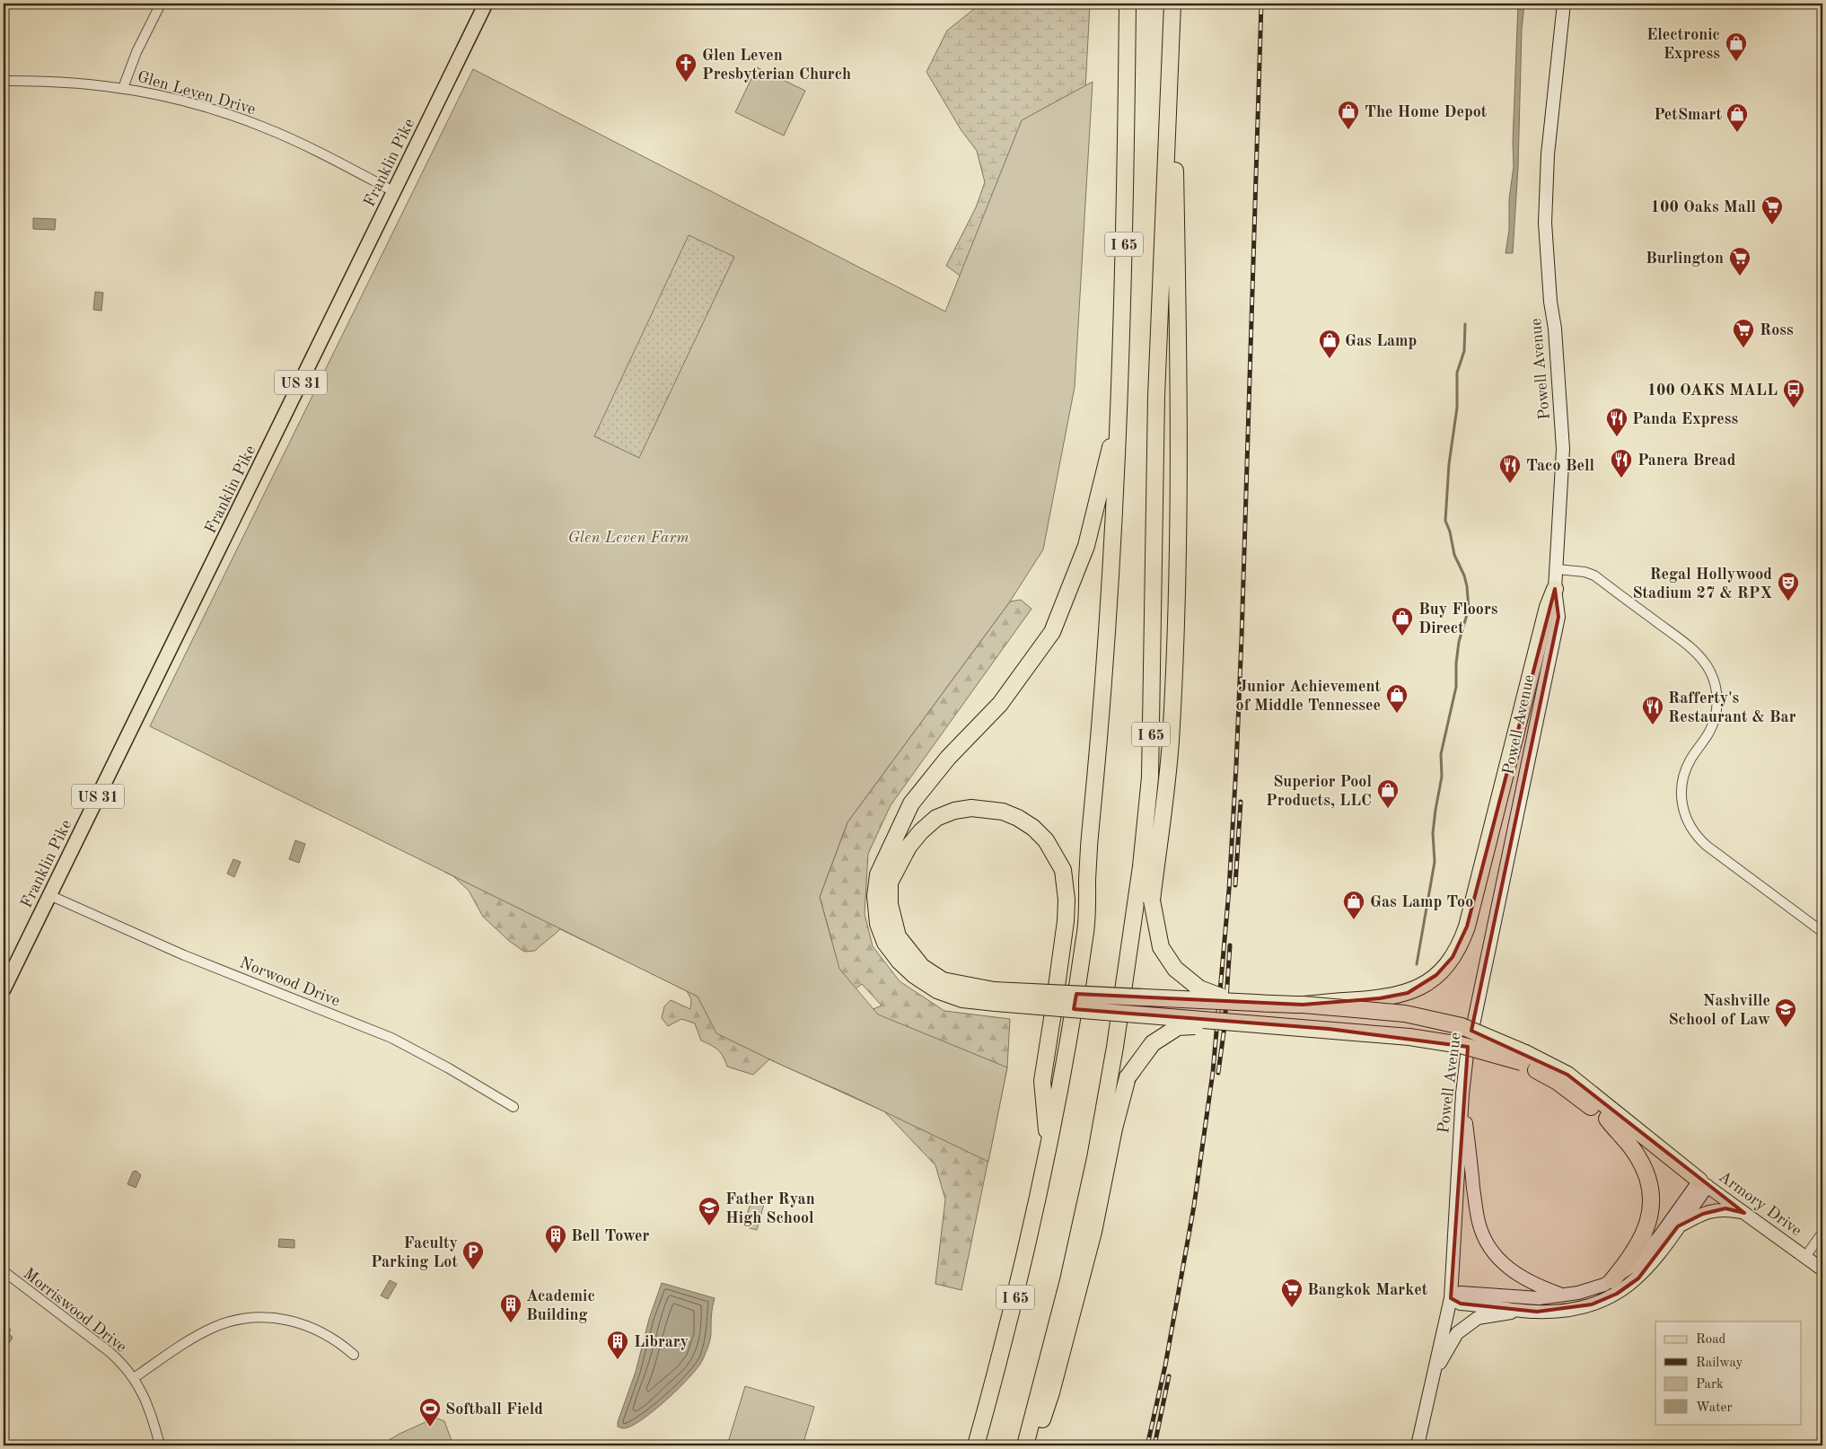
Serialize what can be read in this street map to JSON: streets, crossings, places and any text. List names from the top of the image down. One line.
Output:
{"streets":{"highway":["I 65"],"main road":["Franklin Pike","Powell Avenue","US 31","Armory Drive"],"street":["Glen Leven Drive","Norwood Drive","Morriswood Drive"]},"crossings":[["Glen Leven Drive","Franklin Pike"],["Franklin Pike","Norwood Drive"]],"parks":["Glen Leven Farm"],"places":{"shop":["Electronic Express","The Home Depot","PetSmart","Gas Lamp","Buy Floors Direct","Junior Achievement of Middle Tennessee","Superior Pool Products, LLC","Gas Lamp Too"],"church":["Glen Leven Presbyterian Church"],"supermarket":["100 Oaks Mall","Burlington","Ross","Bangkok Market"],"bus stop":["100 OAKS MALL"],"restaurant":["Panda Express","Panera Bread","Taco Bell","Rafferty's Restaurant & Bar"],"theatre":["Regal Hollywood Stadium 27 & RPX"],"school or university":["Nashville School of Law","Father Ryan High School"],"building":["Bell Tower","Academic Building","Library"],"parking":["Faculty Parking Lot"],"sports":["Softball Field"]},"legend":["Road","Railway","Park","Water"]}
